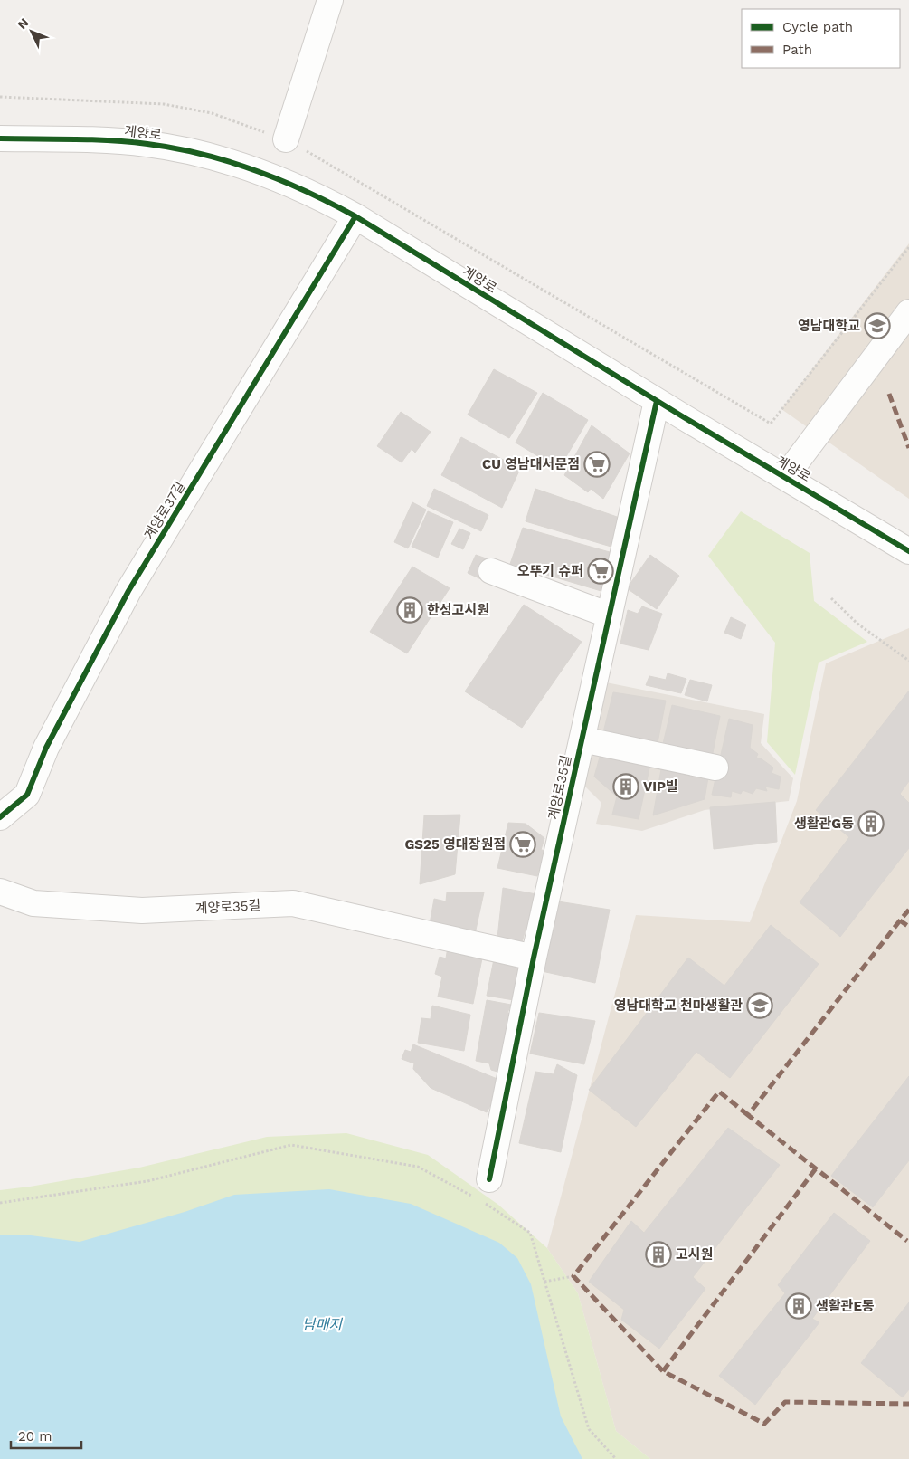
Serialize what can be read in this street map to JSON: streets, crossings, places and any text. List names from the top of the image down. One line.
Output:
{"streets":{"street":["계양로","계양로37길","계양로35길"]},"crossings":[["계양로","계양로37길"],["계양로","계양로35길"]],"water":["남매지"],"places":{"school or university":["영남대학교","영남대학교 천마생활관"],"supermarket":["CU 영남대서문점","오뚜기 슈퍼","GS25 영대장원점"],"building":["한성고시원","VIP빌","생활관G동","고시원","생활관E동"]},"legend":["Cycle path","Path"],"scale_bar":"20 m","north":"top left"}
